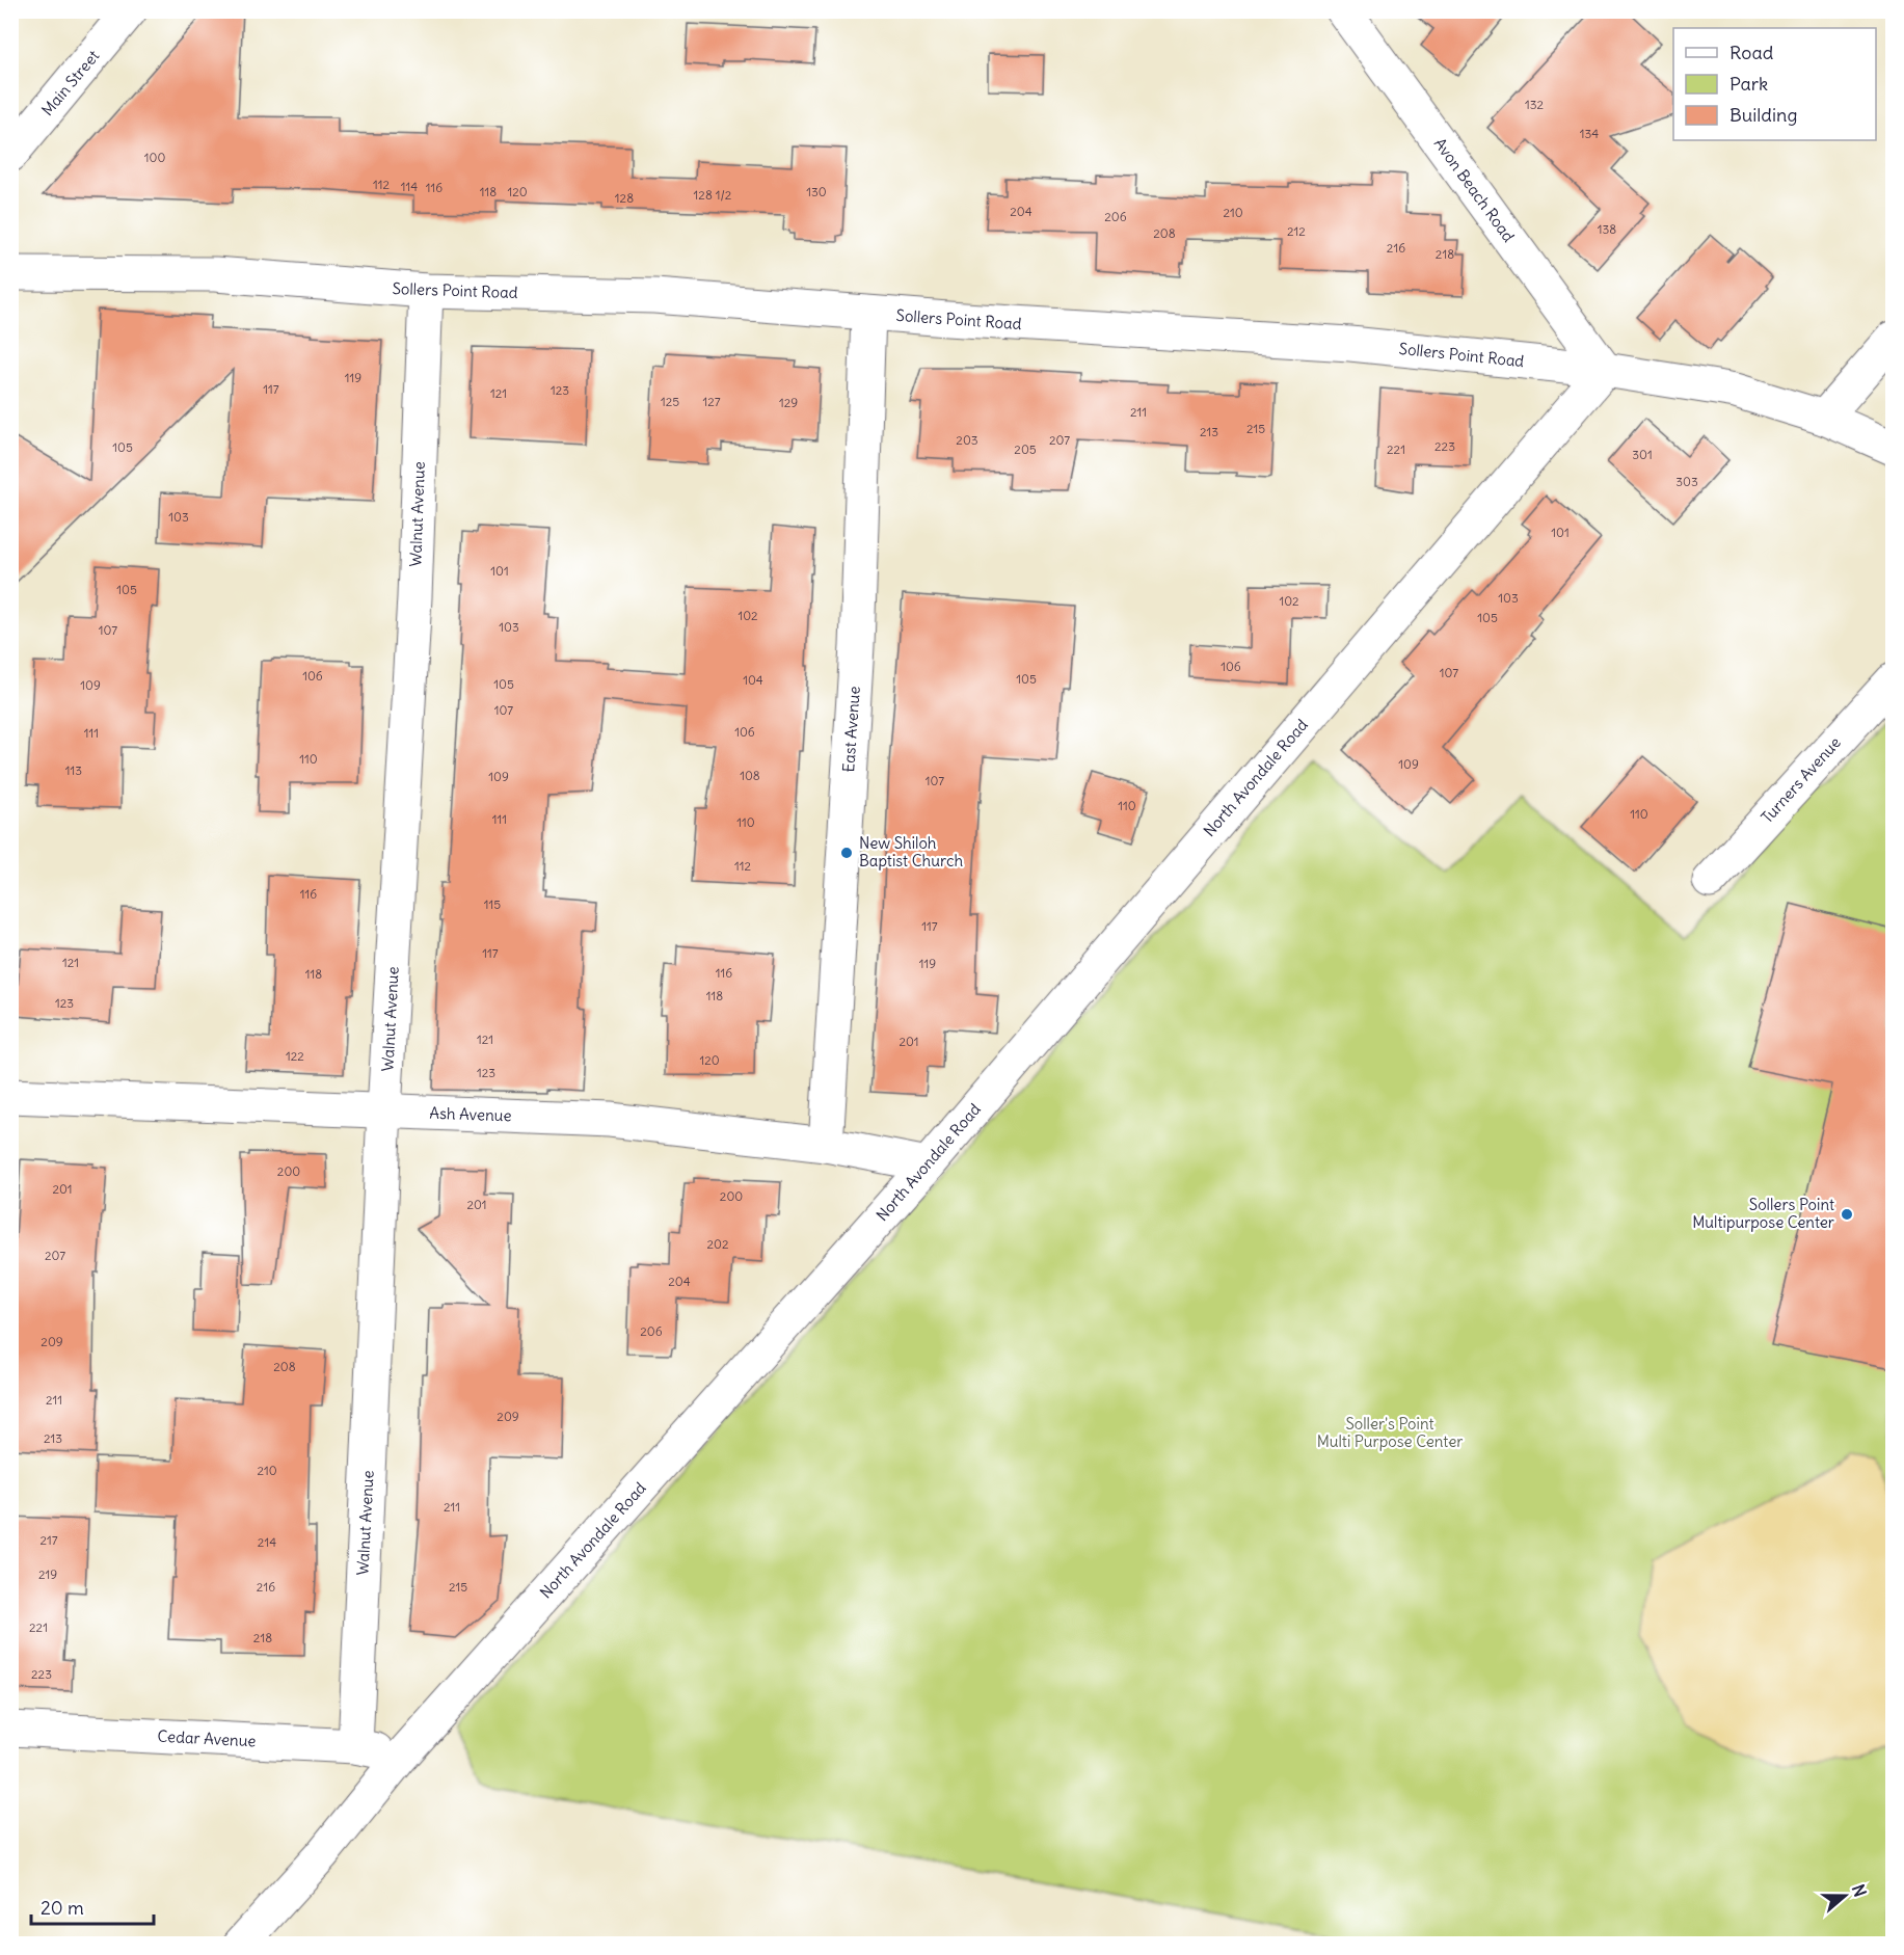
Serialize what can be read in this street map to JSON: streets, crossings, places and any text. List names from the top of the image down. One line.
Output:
{"streets":{"street":["Main Street","Avon Beach Road","Sollers Point Road","Walnut Avenue","East Avenue","North Avondale Road","Turners Avenue","Ash Avenue","Cedar Avenue"]},"crossings":[["Avon Beach Road","Sollers Point Road"],["Avon Beach Road","North Avondale Road"],["Sollers Point Road","Walnut Avenue"],["Sollers Point Road","East Avenue"],["Sollers Point Road","North Avondale Road"],["Walnut Avenue","Ash Avenue"],["Walnut Avenue","Cedar Avenue"],["East Avenue","Ash Avenue"],["North Avondale Road","Ash Avenue"],["North Avondale Road","Cedar Avenue"]],"parks":["Soller's Point Multi Purpose Center"],"places":["New Shiloh Baptist Church","Sollers Point Multipurpose Center"],"house_numbers":["132","134","100","112","114","116","118","120","130","128 1/2","128","204","210","206","138","212","208","216","218","119","117","123","121","125","127","129","211","215","213","203","207","223","105","205","221","301","303","103","101","101","105","103","102","102","105","103","107","106","107","106","105","104","105","109","107","106","111","110","109","113","108","109","107","110","110","111","110","112","116","115","117","117","121","119","116","118","118","123","121","201","122","120","123","200","201","200","201","202","207","204","206","209","208","211","209","213","210","211","217","214","219","216","215","221","218","223"],"legend":["Road","Park","Building"],"scale_bar":"20 m","north":"right"}
